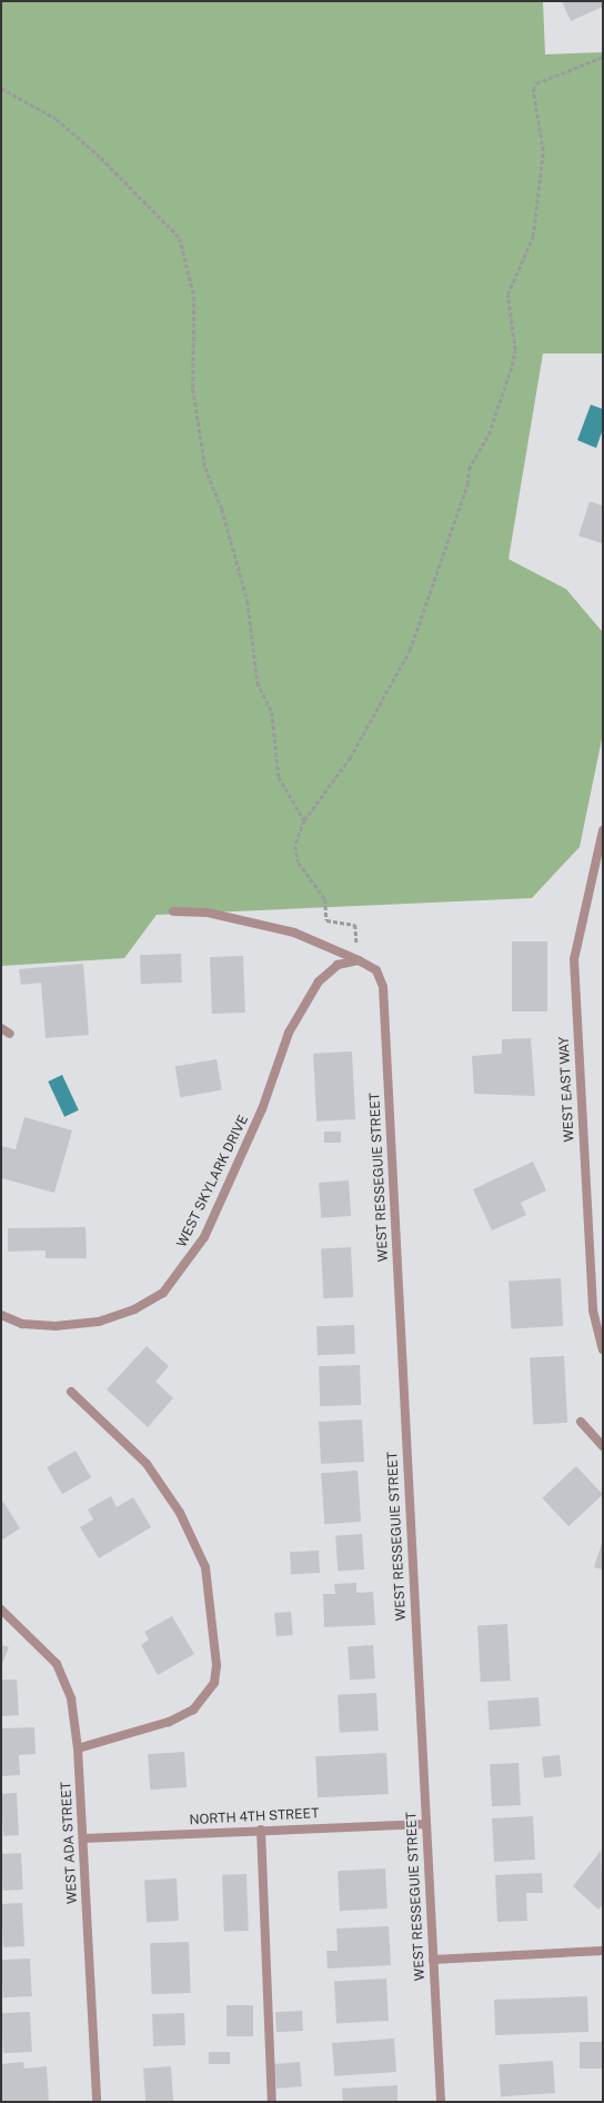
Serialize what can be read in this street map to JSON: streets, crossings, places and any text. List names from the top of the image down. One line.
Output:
{"streets":{"street":["WEST EAST WAY","WEST RESSEGUIE STREET","WEST SKYLARK DRIVE","NORTH 4TH STREET","WEST ADA STREET"]},"crossings":[["WEST RESSEGUIE STREET","WEST SKYLARK DRIVE"],["WEST RESSEGUIE STREET","NORTH 4TH STREET"],["NORTH 4TH STREET","WEST ADA STREET"]]}
